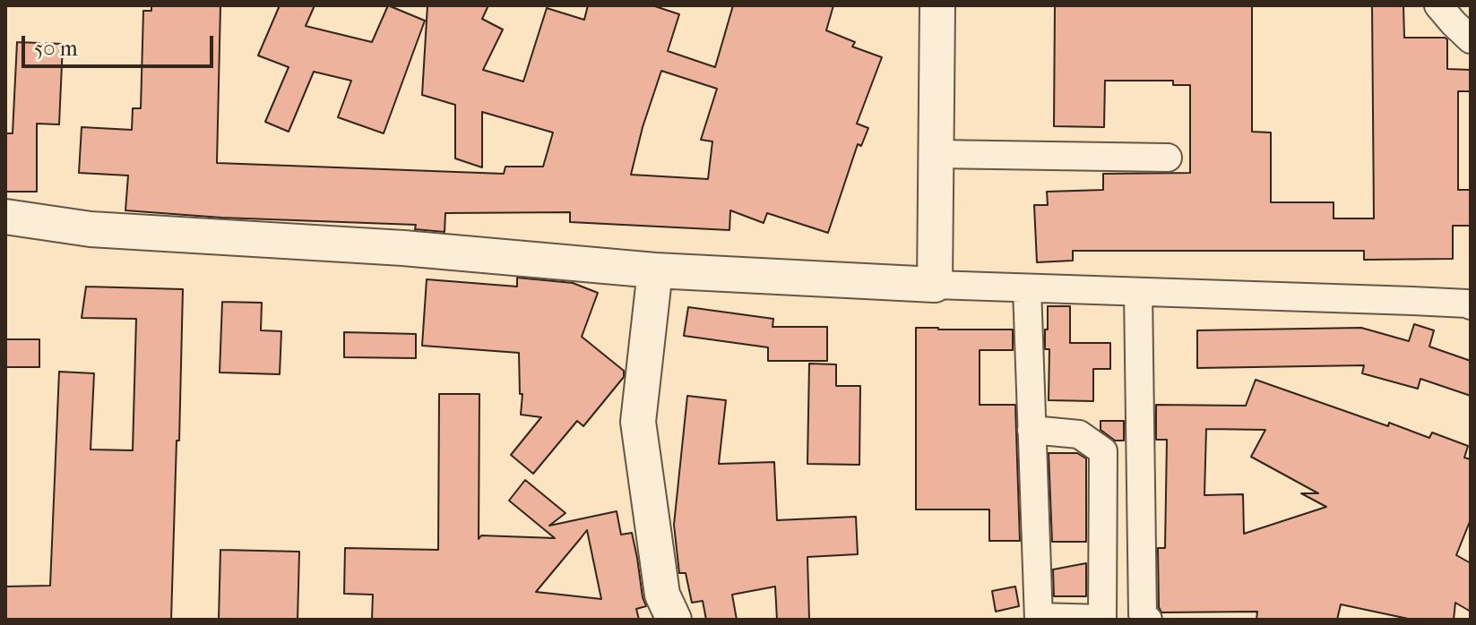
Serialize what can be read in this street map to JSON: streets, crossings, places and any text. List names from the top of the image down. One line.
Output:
{"scale_bar":"50 m"}
